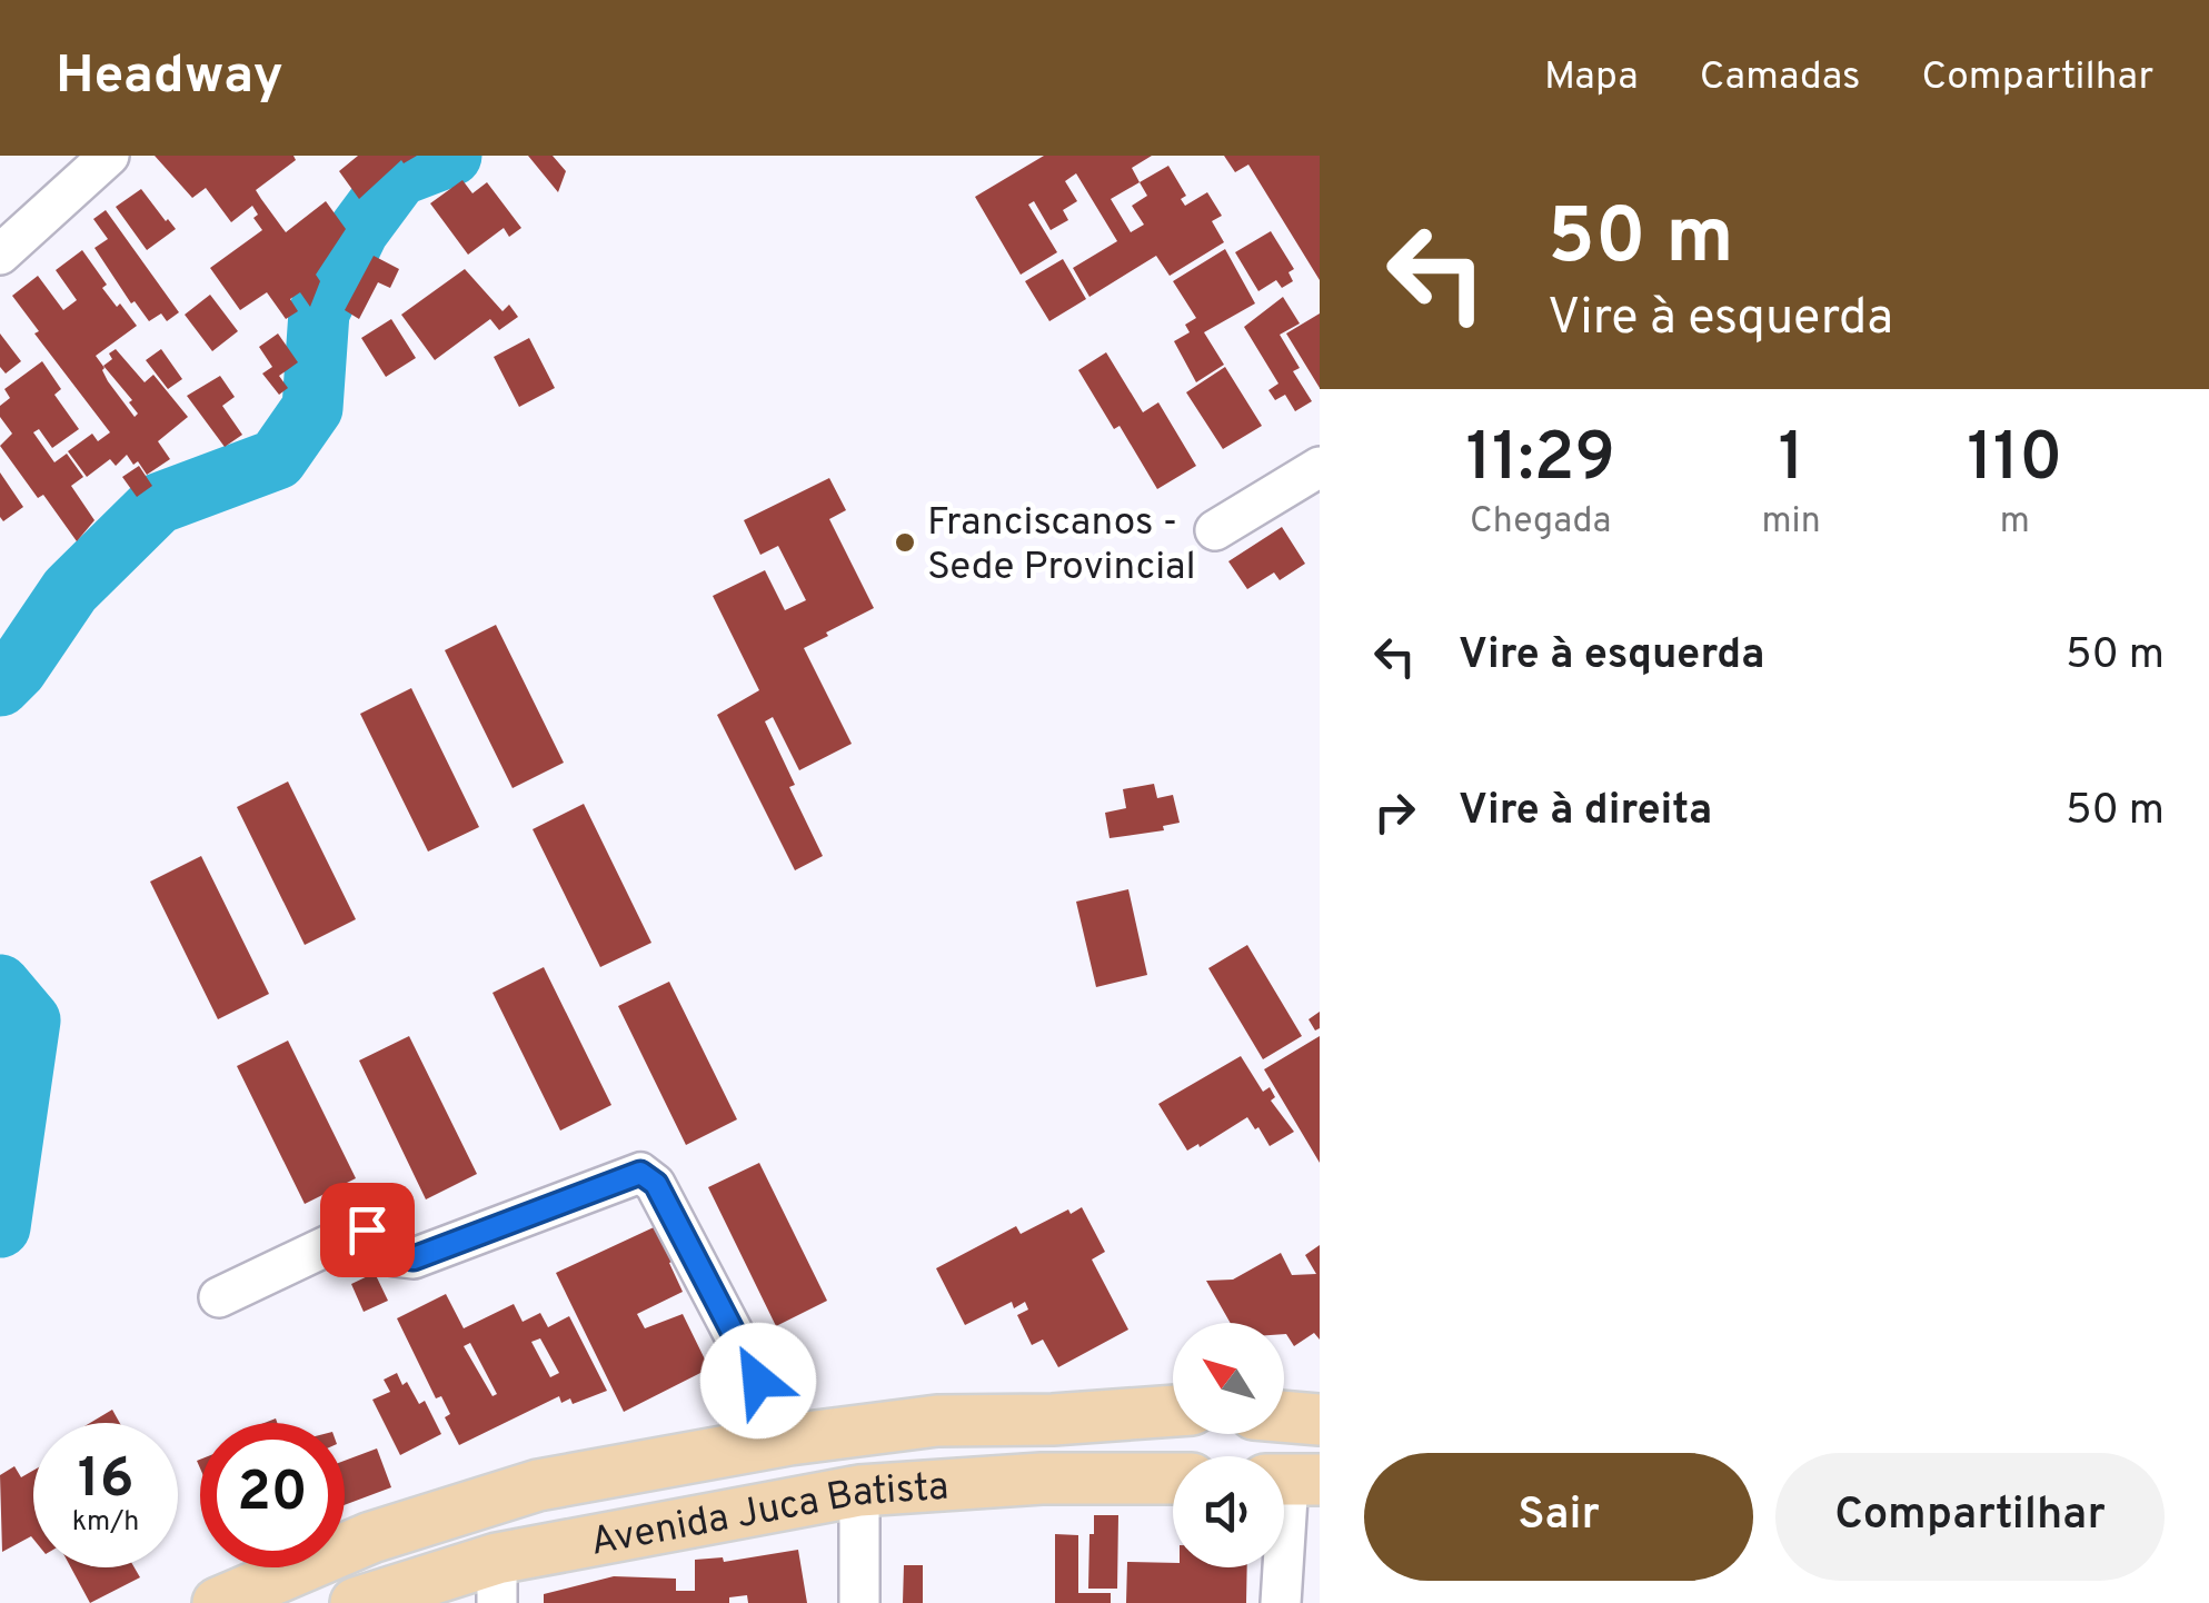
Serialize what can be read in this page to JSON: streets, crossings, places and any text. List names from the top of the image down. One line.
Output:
{"streets":{"main road":["Avenida Juca Batista"]},"places":["Franciscanos - Sede Provincial"],"north":"top left","page":{"header":"Headway","nav":["Mapa","Camadas","Compartilhar"],"turn":["50 m","Vire à esquerda"],"eta":["11:29","Chegada","1","min","110","m"],"list":[{"name":"Vire à esquerda","value":"50 m"},{"name":"Vire à direita","value":"50 m"}],"speed":"16 km/h","limit":"20","buttons":["Sair","Compartilhar"]}}
